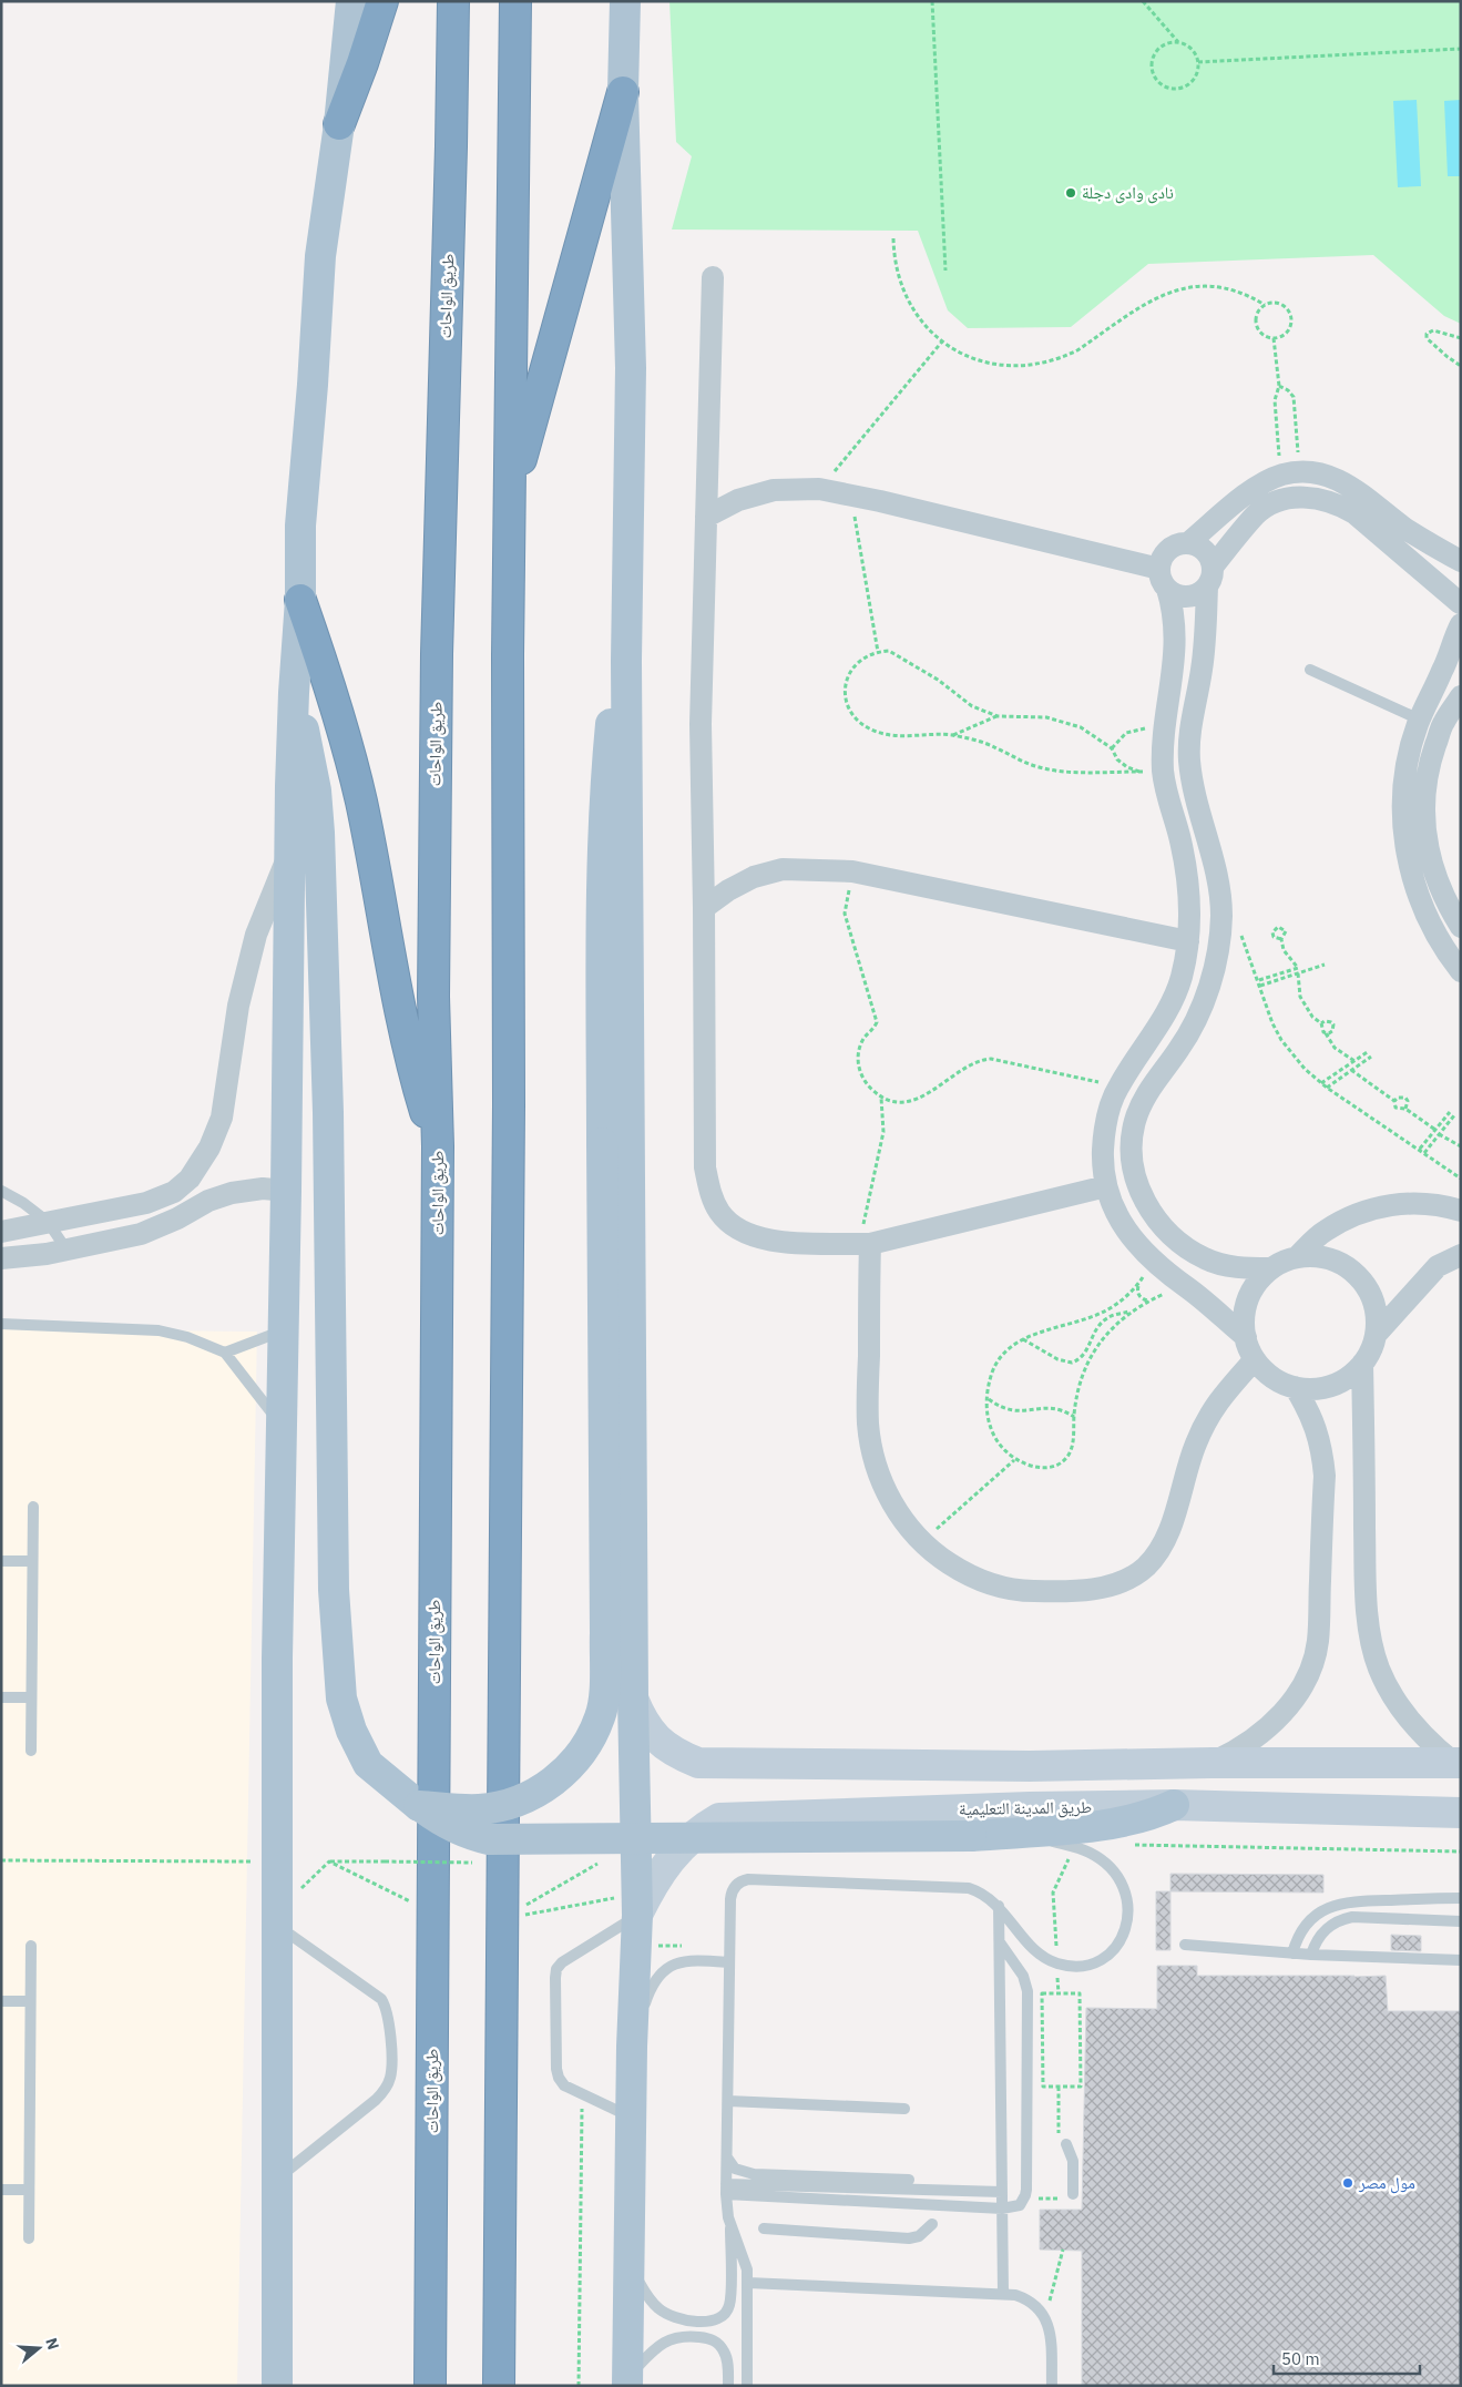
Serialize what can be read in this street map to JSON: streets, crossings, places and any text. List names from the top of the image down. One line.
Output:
{"streets":{"highway":["طريق الواحات"],"street":["طريق المدينة التعليمية"]},"places":["نادى وادى دجلة","مول مصر"],"scale_bar":"50 m","north":"right"}
